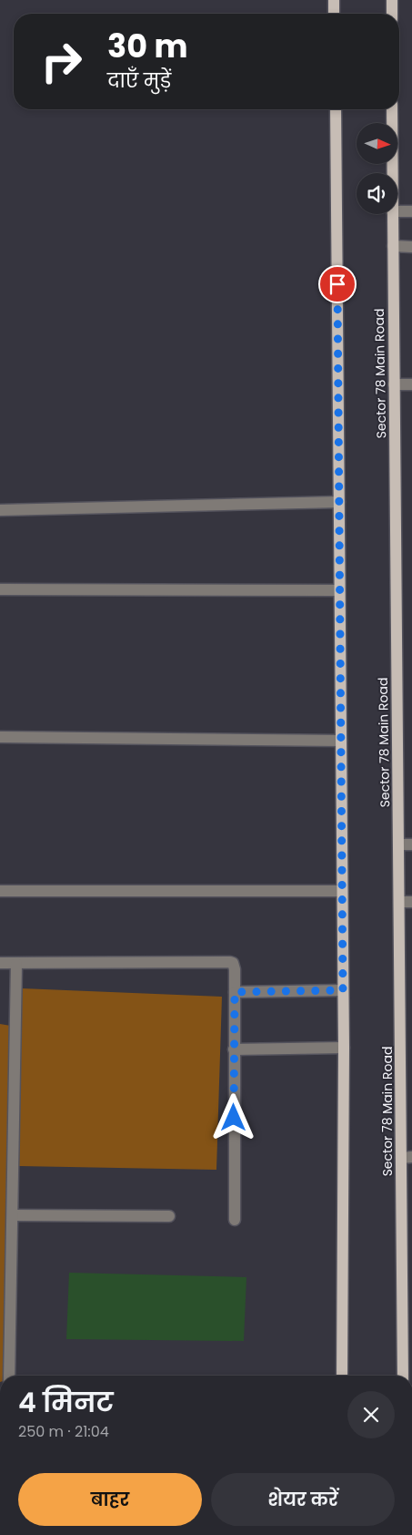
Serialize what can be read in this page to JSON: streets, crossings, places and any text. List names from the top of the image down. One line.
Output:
{"streets":{"main road":["Sector 78 Main Road"]},"north":"right","page":{"turn":["30 m","दाएँ मुड़ें"],"heading":["4 मिनट","250 m · 21:04"],"buttons":["बाहर","शेयर करें"]}}
